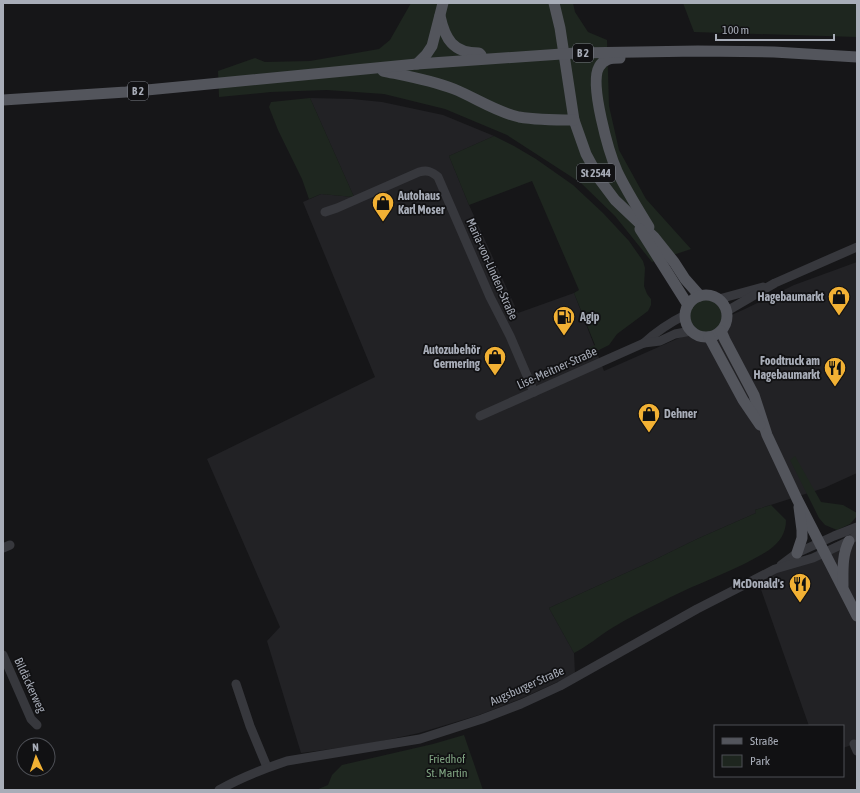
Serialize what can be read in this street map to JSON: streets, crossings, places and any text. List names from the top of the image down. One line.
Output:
{"streets":{"main road":["B 2","St 2544"],"street":["Maria-von-Linden-Straße","Lise-Meitner-Straße","Bildäckerweg","Augsburger Straße"]},"crossings":[["St 2544","Lise-Meitner-Straße"],["Maria-von-Linden-Straße","Lise-Meitner-Straße"]],"parks":["Friedhof St. Martin"],"places":{"shop":["Autohaus Karl Moser","Hagebaumarkt","Autozubehör Germering","Dehner"],"fuel station":["Agip"],"restaurant":["Foodtruck am Hagebaumarkt","McDonald's"]},"legend":["Straße","Park"],"scale_bar":"100 m","north":"top"}
